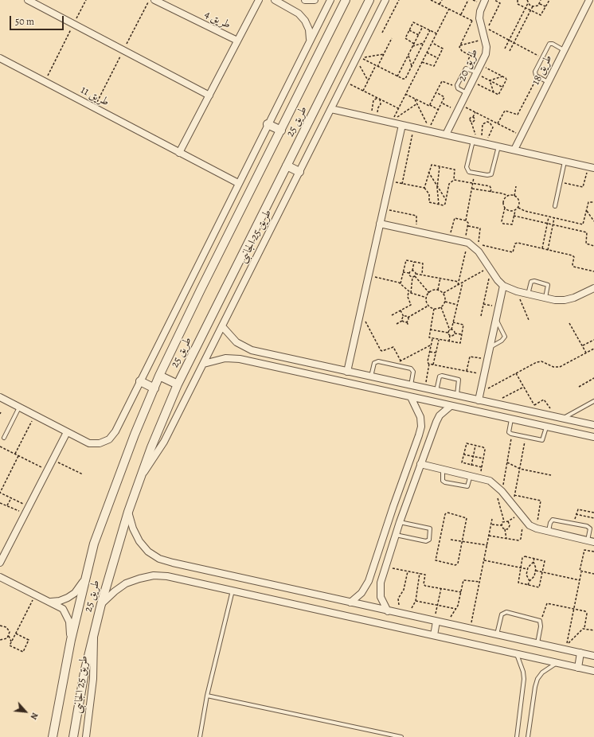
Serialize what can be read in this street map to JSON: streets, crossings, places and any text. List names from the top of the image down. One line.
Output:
{"streets":{"street":["طريق 4","طريق 20","طريق 18","طريق 11","طريق 25","طريق 25 الجانبى"]},"crossings":[["طريق 25","طريق 25 الجانبى"]],"scale_bar":"50 m","north":"bottom right"}
